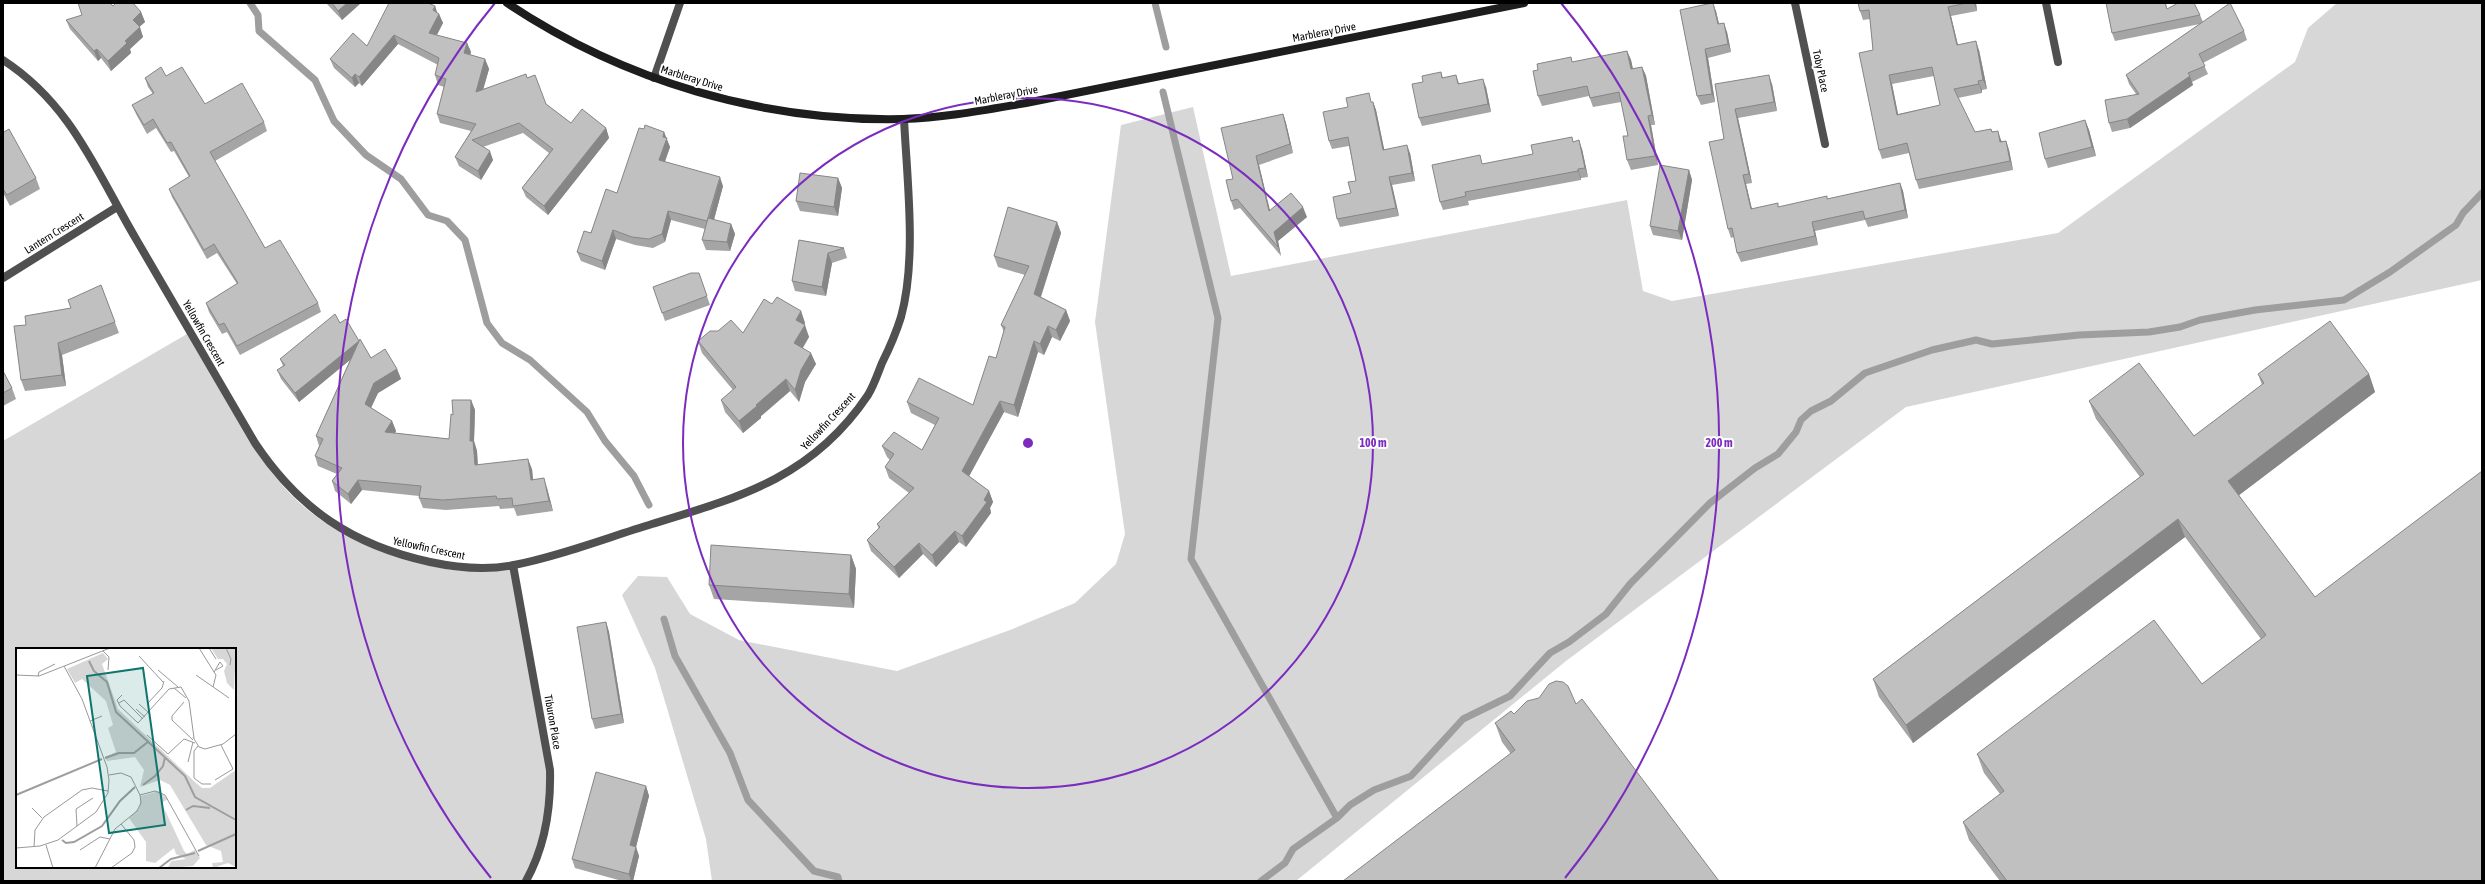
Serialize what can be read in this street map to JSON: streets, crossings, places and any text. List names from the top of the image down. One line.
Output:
{"streets":{"street":["Marbleray Drive","Toby Place","Lantern Crescent","Yellowfin Crescent","Tiburon Place"]},"crossings":[["Marbleray Drive","Yellowfin Crescent"],["Lantern Crescent","Yellowfin Crescent"],["Yellowfin Crescent","Tiburon Place"]],"rings":["100 m","200 m"]}
